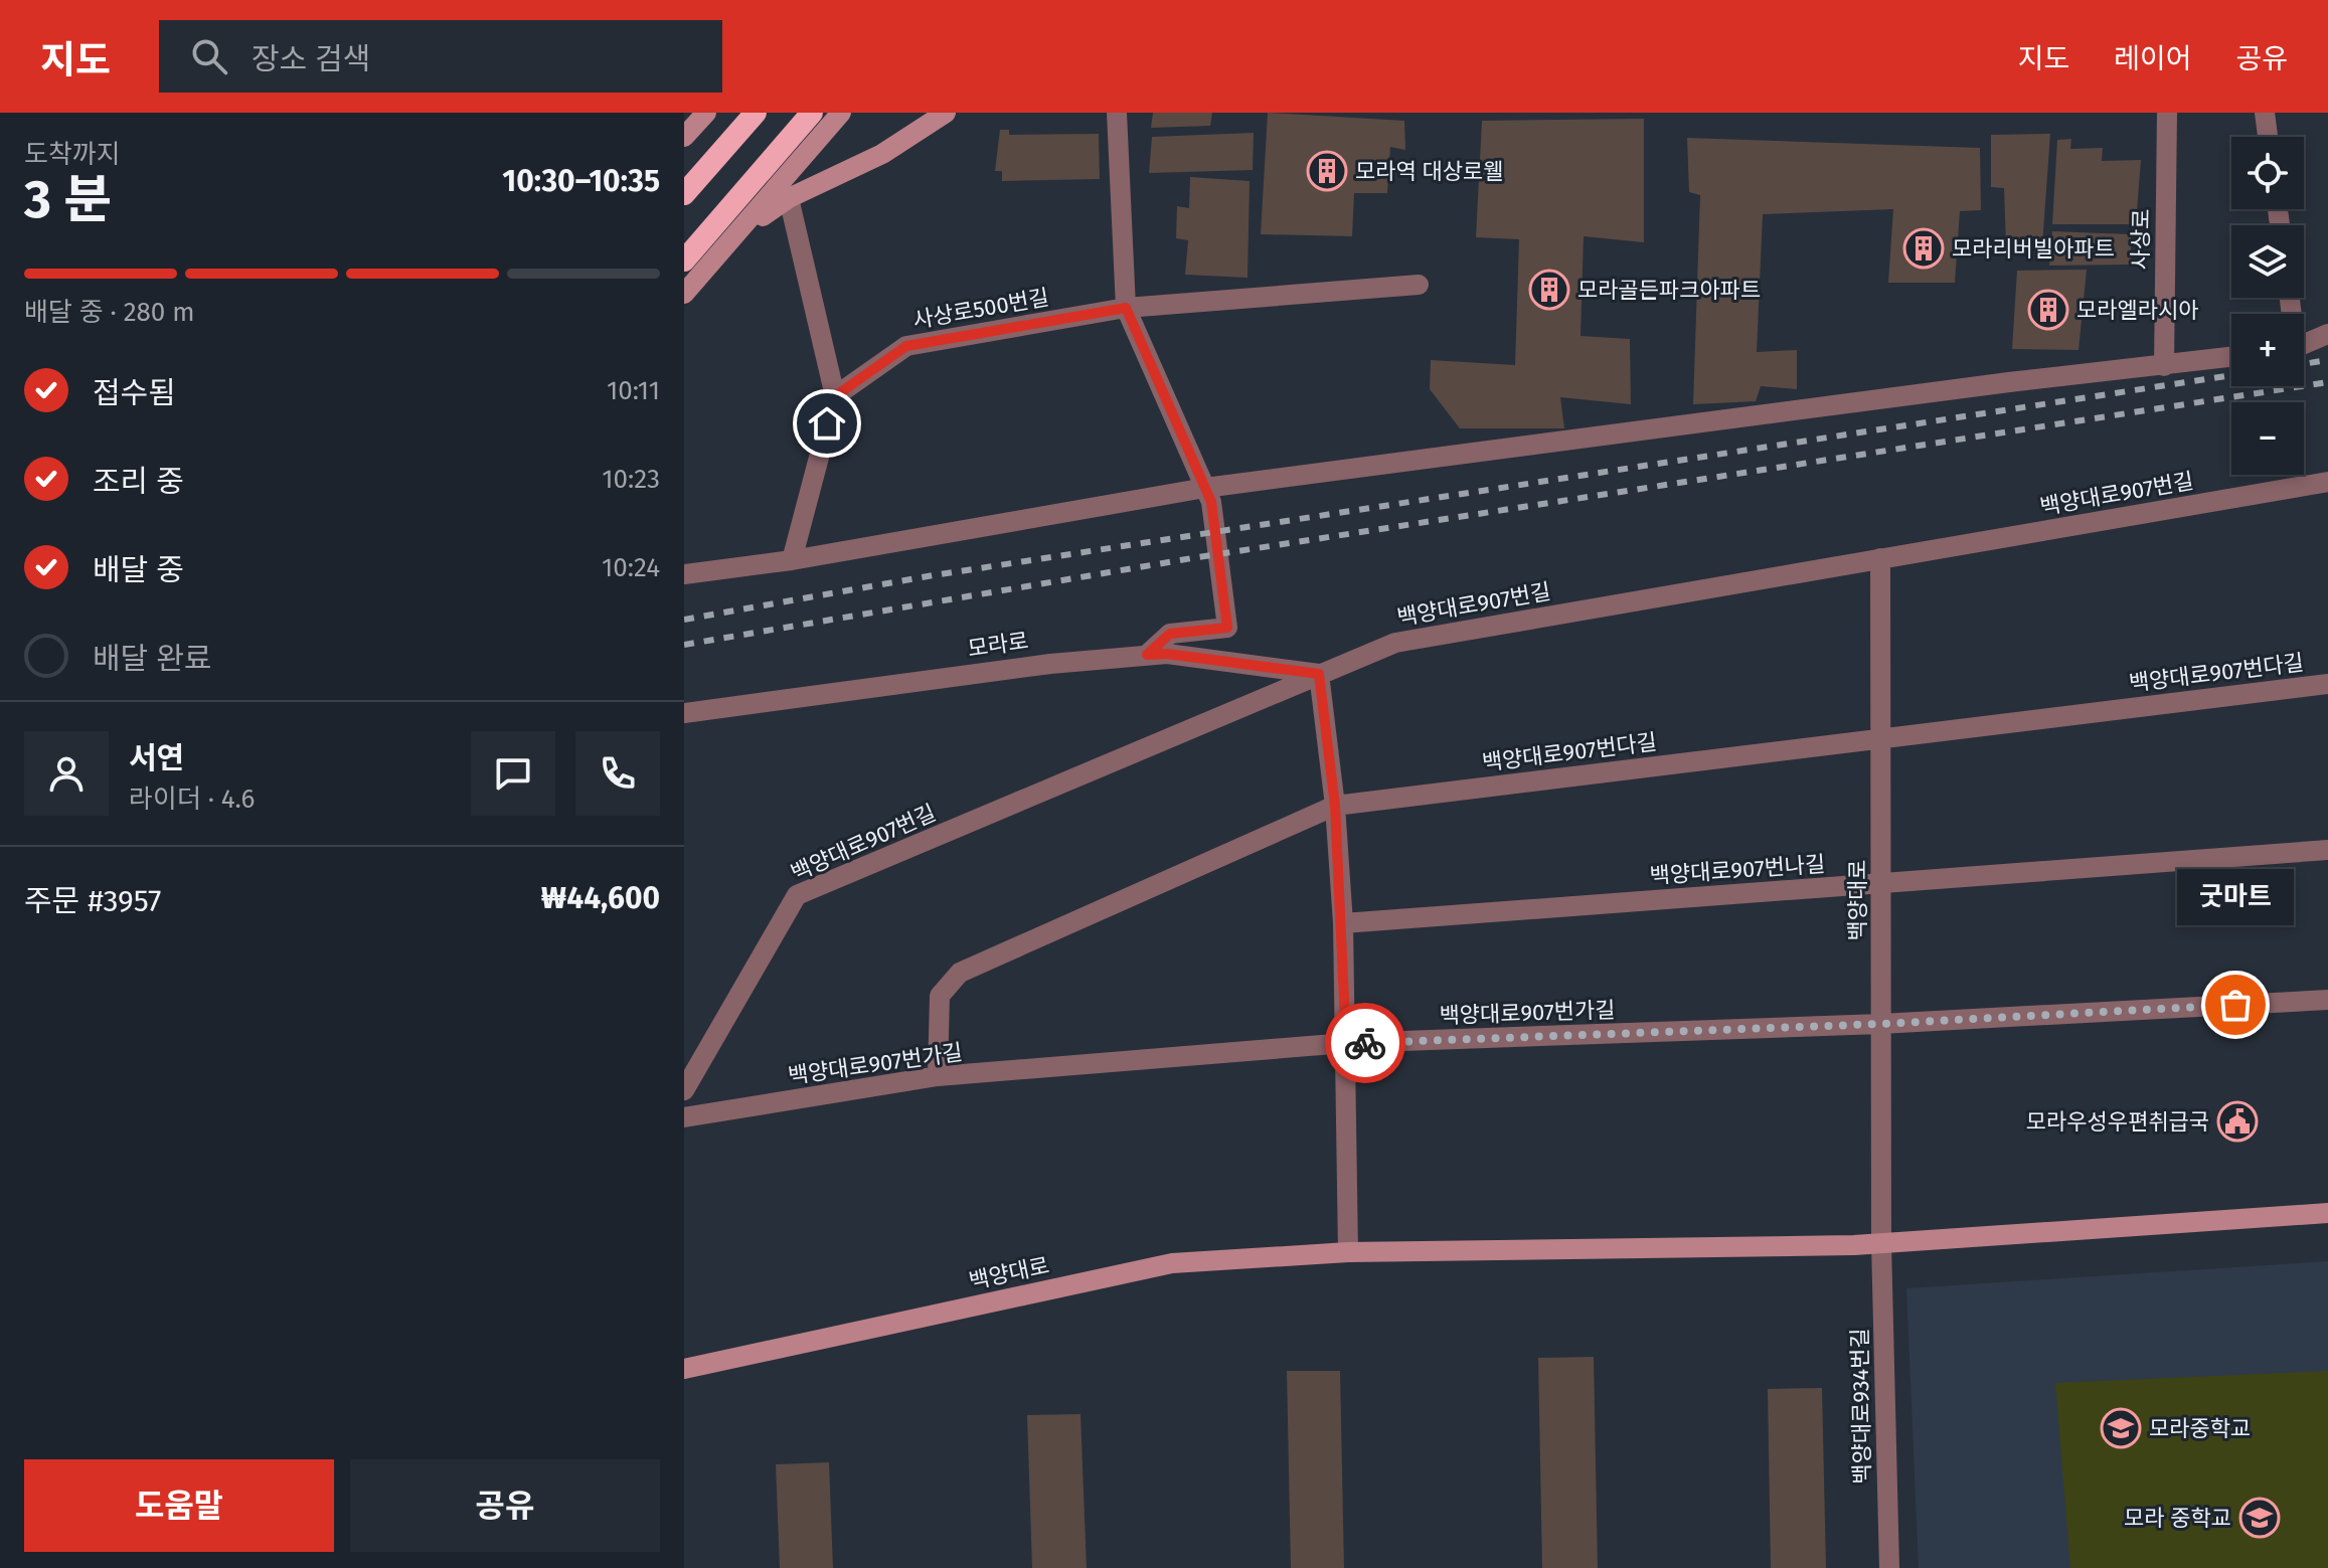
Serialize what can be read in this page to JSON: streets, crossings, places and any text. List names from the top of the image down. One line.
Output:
{"streets":{"main road":["백양대로"],"street":["사상로","사상로500번길","백양대로907번길","모라로","백양대로907번다길","백양대로907번나길","백양대로907번가길","백양대로934번길"]},"crossings":[["백양대로907번길","모라로"],["백양대로907번길","백양대로"],["백양대로907번다길","백양대로"],["백양대로907번다길","백양대로907번가길"],["백양대로907번나길","백양대로"],["백양대로","백양대로907번가길"],["백양대로","백양대로934번길"]],"places":{"building":["모라역 대상로웰","모라리버빌아파트","모라골든파크아파트","모라엘라시아"],"other":["굿마트"],"public building":["모라우성우편취급국"],"school or university":["모라중학교","모라 중학교"]},"page":{"header":"지도","search":"장소 검색","nav":["지도","레이어","공유"],"heading":["3 분","도착까지","10:30–10:35"],"panel":["서연","라이더 · 4.6","주문 #3957","₩44,600"],"map_buttons":["+","−"],"bar":"배달 중 · 280 m","list":[["접수됨","10:11"],["조리 중","10:23"],["배달 중","10:24"],"배달 완료"],"bubble":"굿마트","buttons":["도움말","공유"]}}
